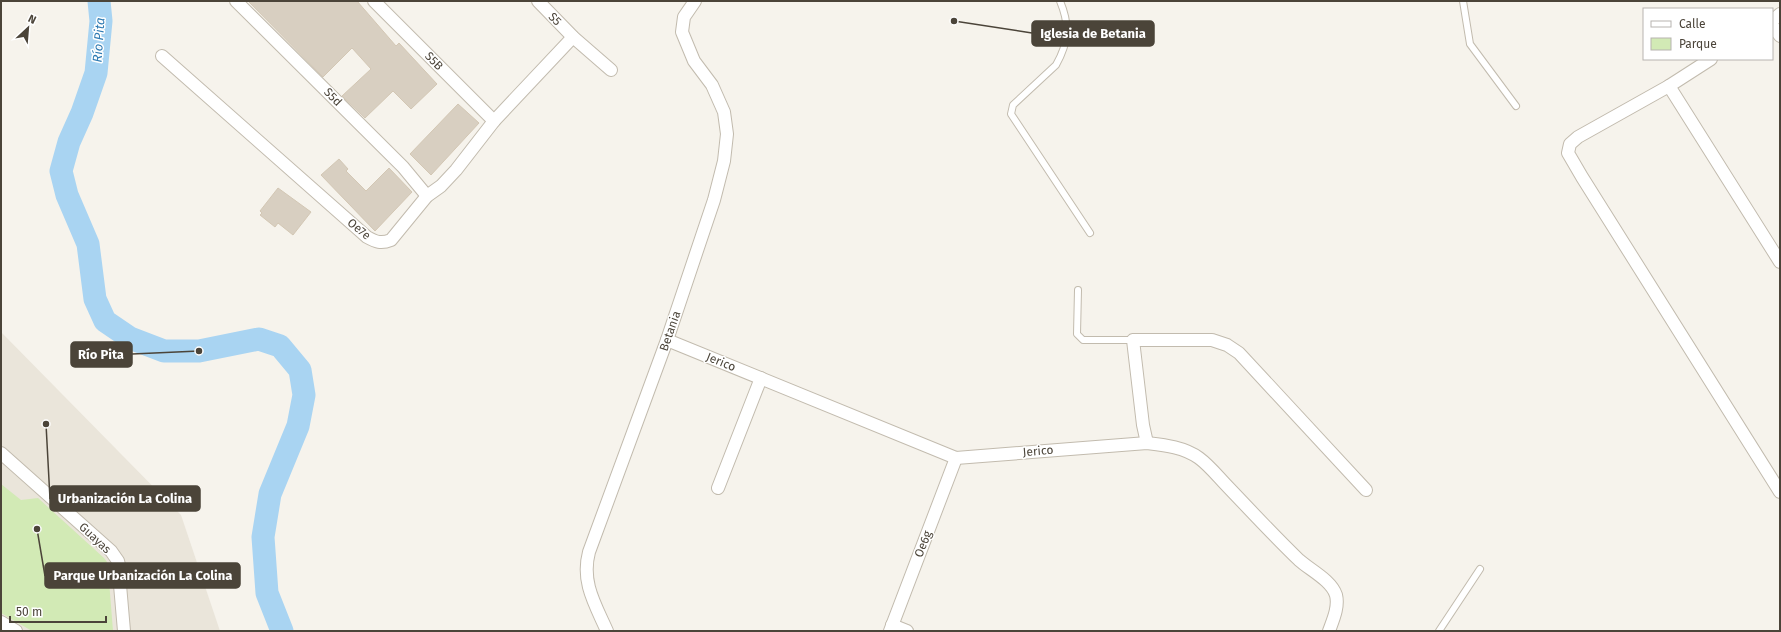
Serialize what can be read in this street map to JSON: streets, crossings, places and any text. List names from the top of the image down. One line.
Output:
{"streets":{"street":["S5","S5B","S5d","Oe7e","Betania","Jerico","Guayas","Oe6g"]},"crossings":[["S5","Oe7e"],["S5B","Oe7e"],["S5d","Oe7e"],["Betania","Jerico"],["Jerico","Oe6g"]],"water":["Río Pita"],"places":["Iglesia de Betania","Río Pita","Urbanización La Colina","Parque Urbanización La Colina"],"legend":["Calle","Parque"],"scale_bar":"50 m","north":"top right"}
